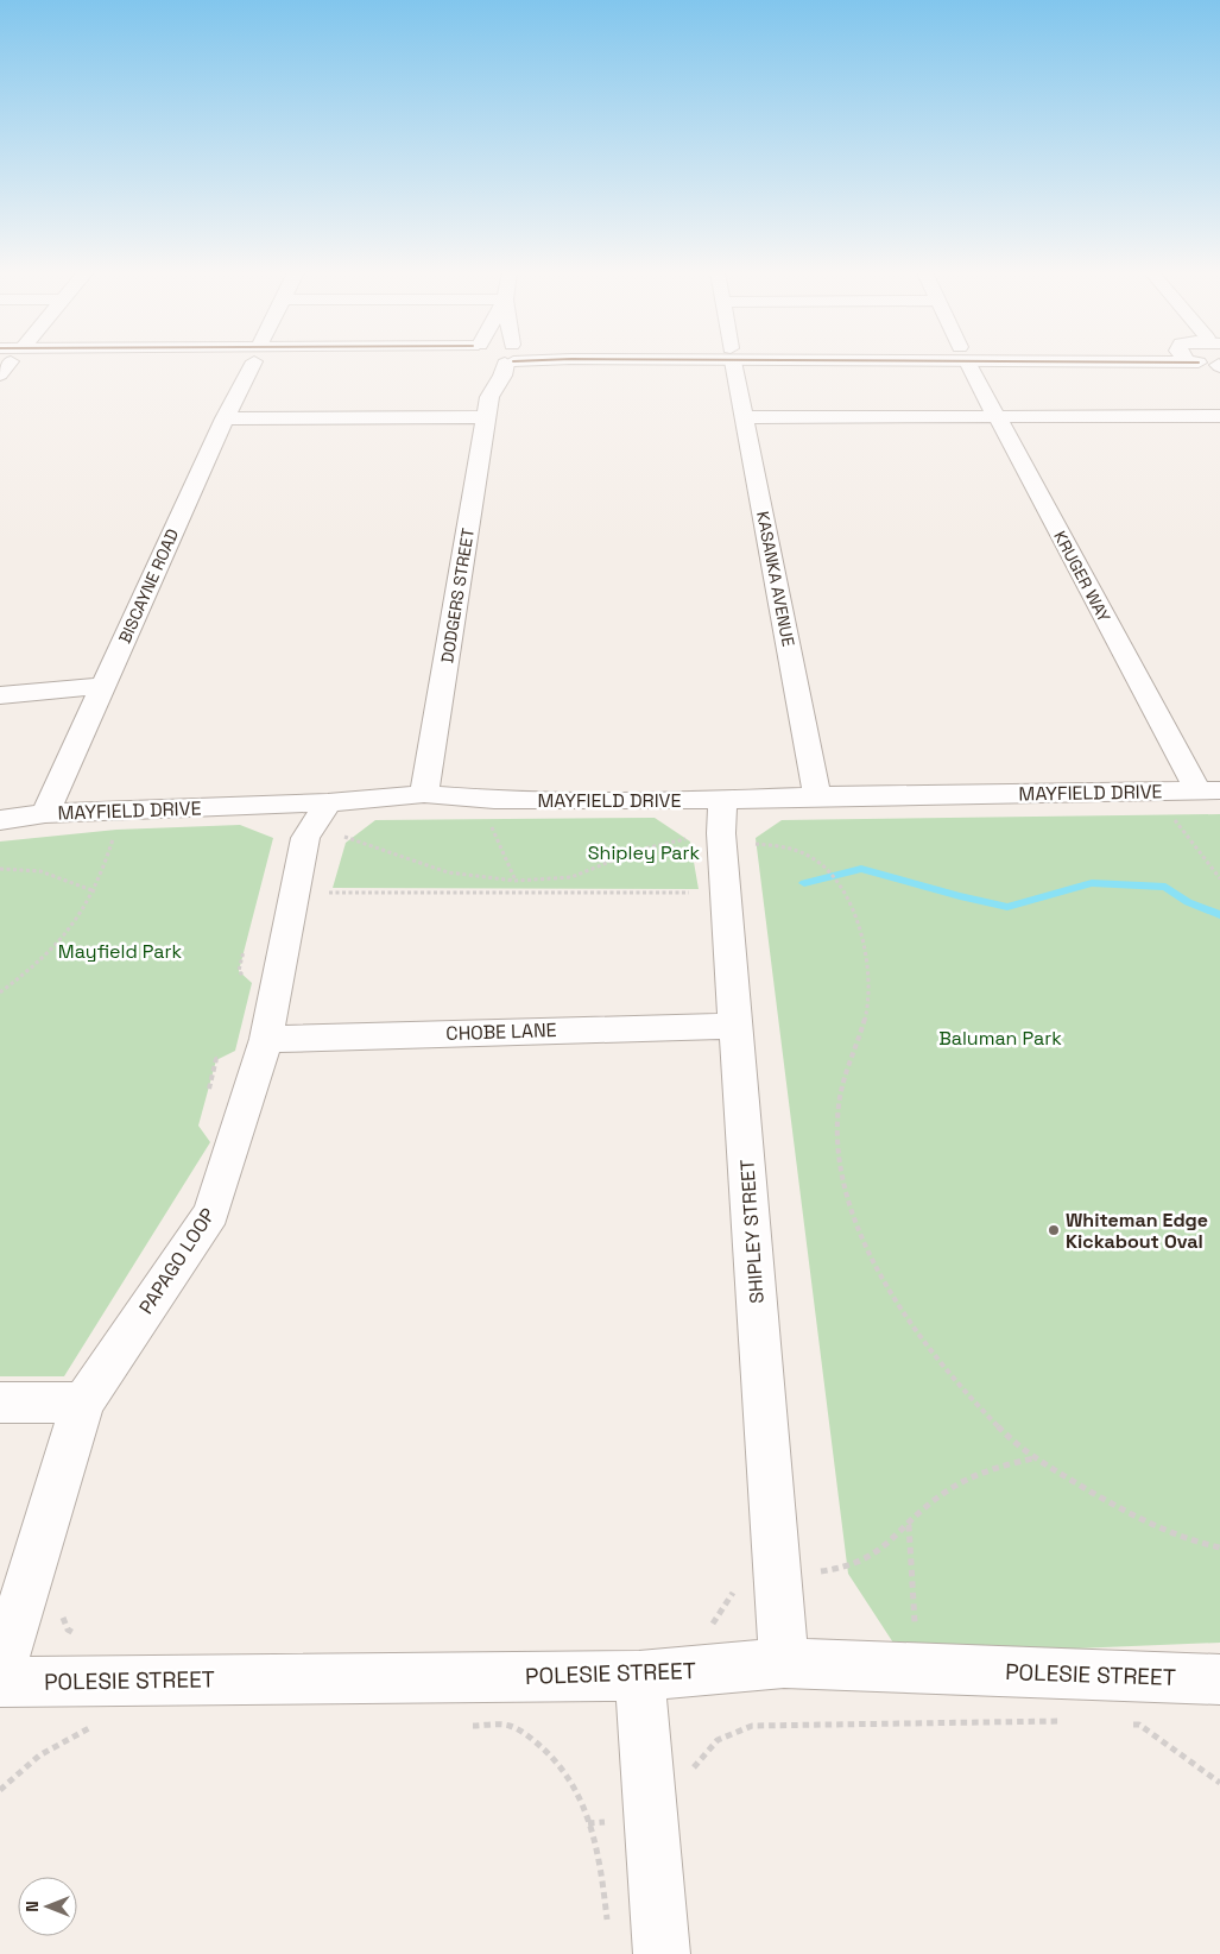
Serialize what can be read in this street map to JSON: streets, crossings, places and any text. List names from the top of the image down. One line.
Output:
{"streets":{"street":["KRUGER WAY","KASANKA AVENUE","BISCAYNE ROAD","DODGERS STREET","MAYFIELD DRIVE","CHOBE LANE","SHIPLEY STREET","PAPAGO LOOP","POLESIE STREET"]},"crossings":[["KRUGER WAY","MAYFIELD DRIVE"],["KASANKA AVENUE","MAYFIELD DRIVE"],["BISCAYNE ROAD","MAYFIELD DRIVE"],["DODGERS STREET","MAYFIELD DRIVE"],["MAYFIELD DRIVE","SHIPLEY STREET"],["MAYFIELD DRIVE","PAPAGO LOOP"],["CHOBE LANE","SHIPLEY STREET"],["CHOBE LANE","PAPAGO LOOP"],["SHIPLEY STREET","POLESIE STREET"]],"parks":["Shipley Park","Mayfield Park","Baluman Park"],"places":["Whiteman Edge Kickabout Oval"],"north":"left"}
